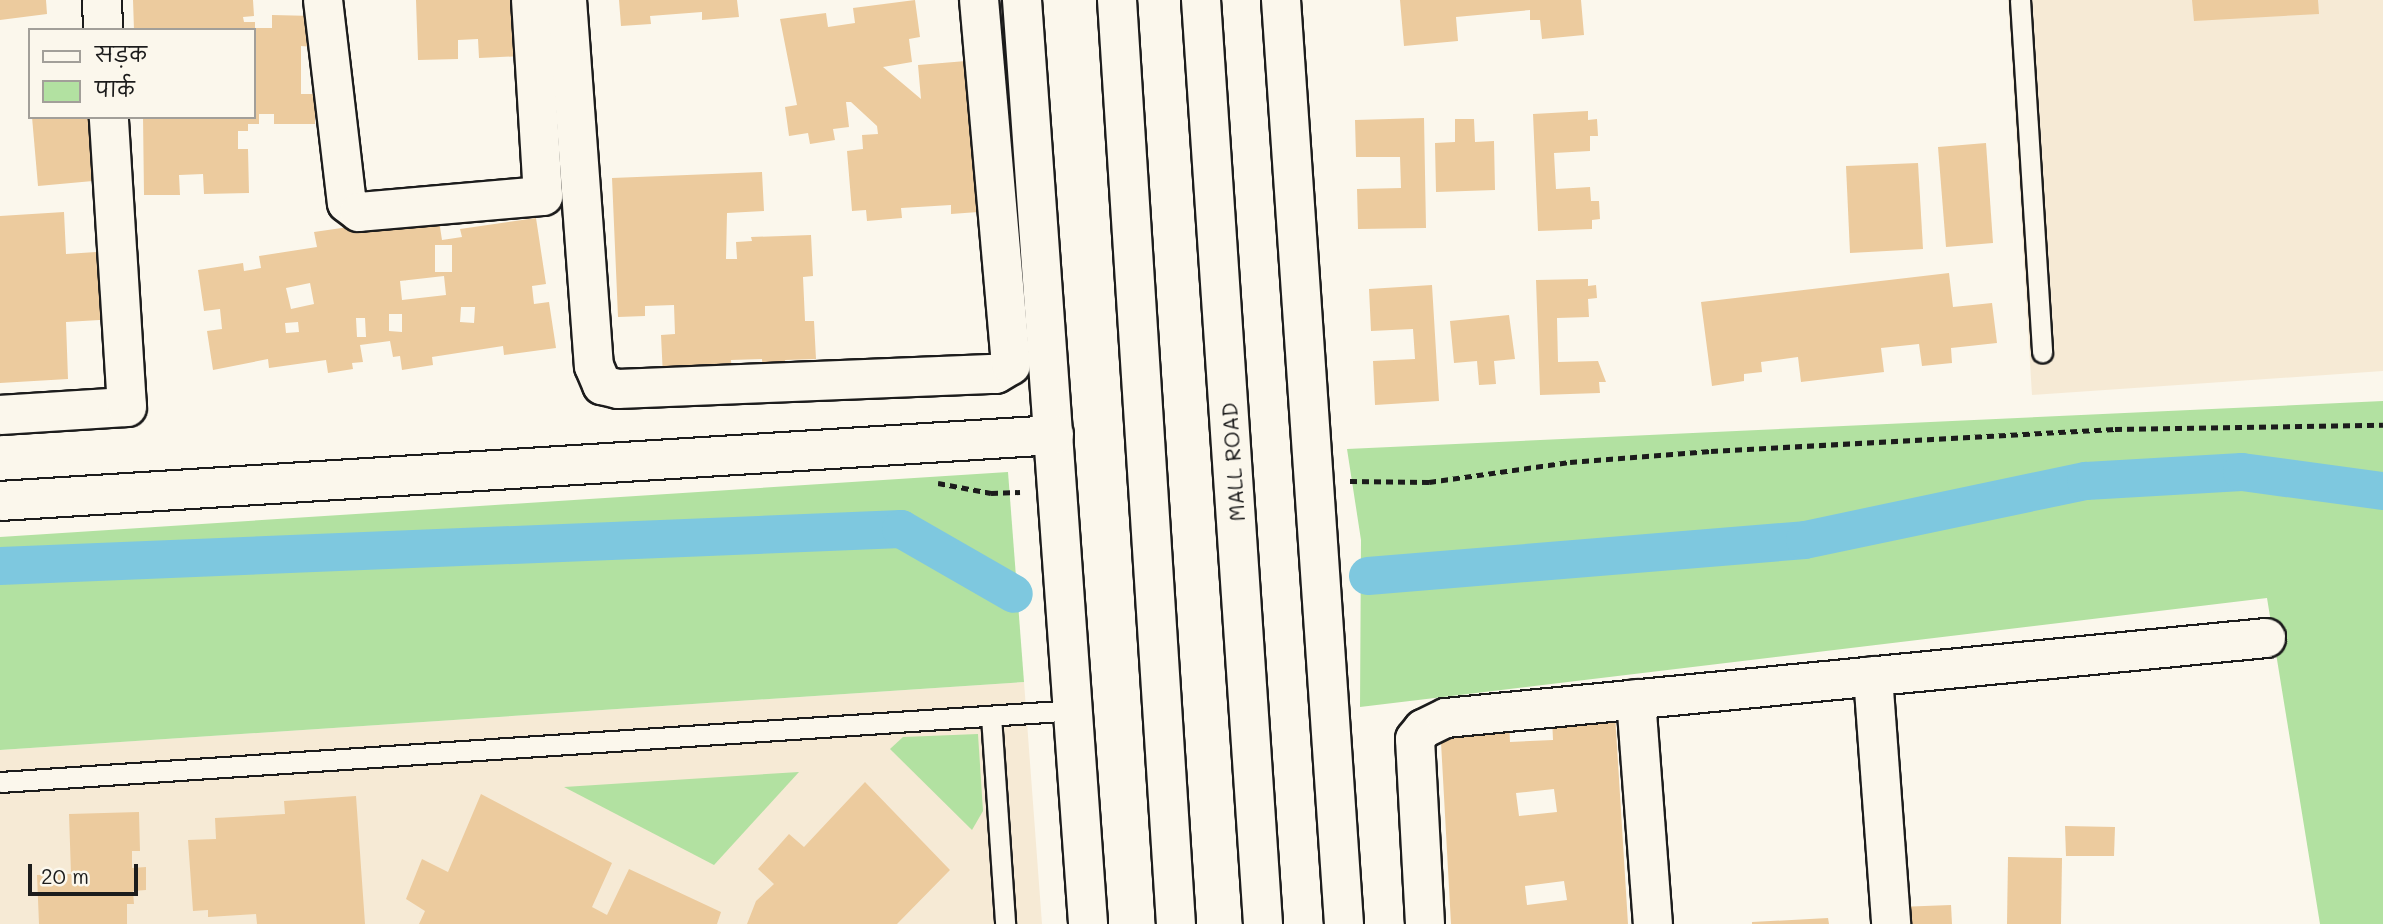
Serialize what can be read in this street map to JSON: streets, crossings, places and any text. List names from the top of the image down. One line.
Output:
{"streets":{"street":["MALL ROAD"]},"legend":["सड़क","पार्क"],"scale_bar":"20 m"}
